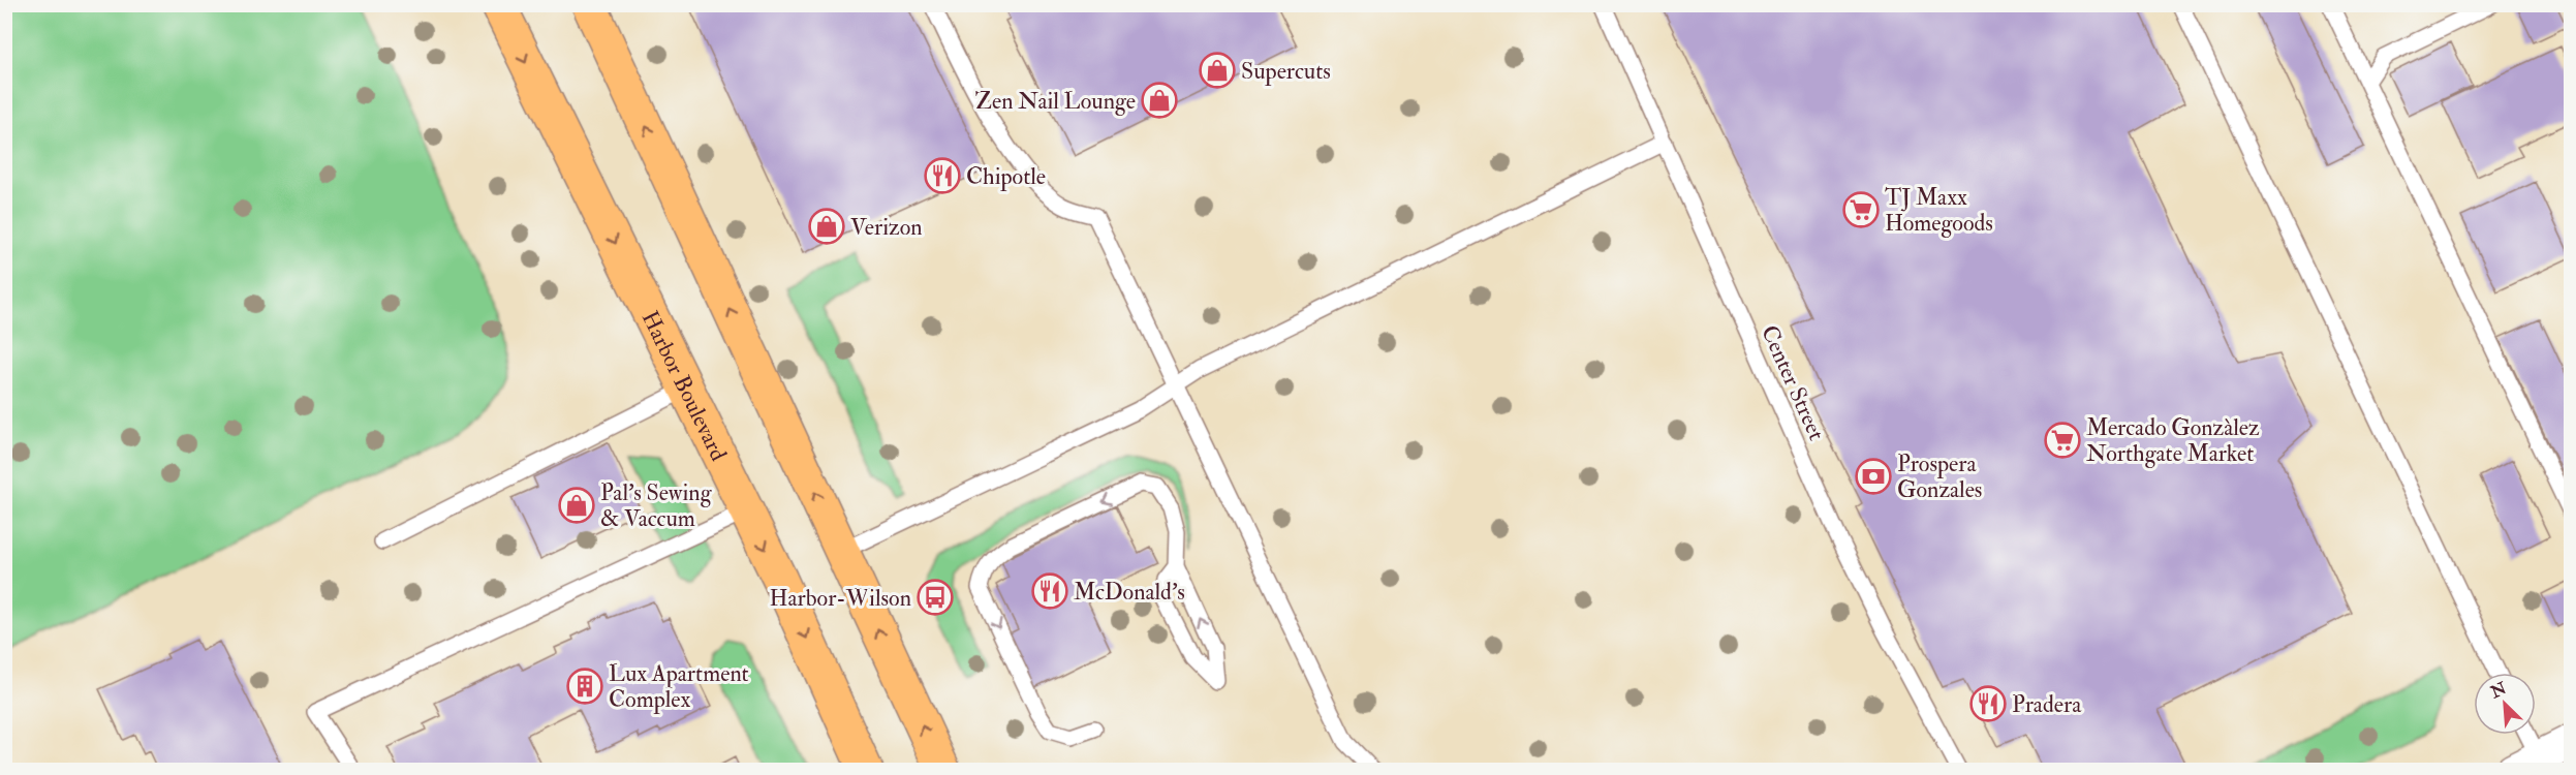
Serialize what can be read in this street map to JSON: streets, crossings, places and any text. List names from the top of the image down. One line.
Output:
{"streets":{"main road":["Harbor Boulevard"],"lane":["Center Street"]},"places":{"shop":["Supercuts","Zen Nail Lounge","Verizon","Pal's Sewing & Vaccum"],"restaurant":["Chipotle","McDonald's","Pradera"],"supermarket":["TJ Maxx Homegoods","Mercado Gonzàlez Northgate Market"],"bank":["Prospera Gonzales"],"bus stop":["Harbor-Wilson"],"building":["Lux Apartment Complex"]},"north":"top left"}
